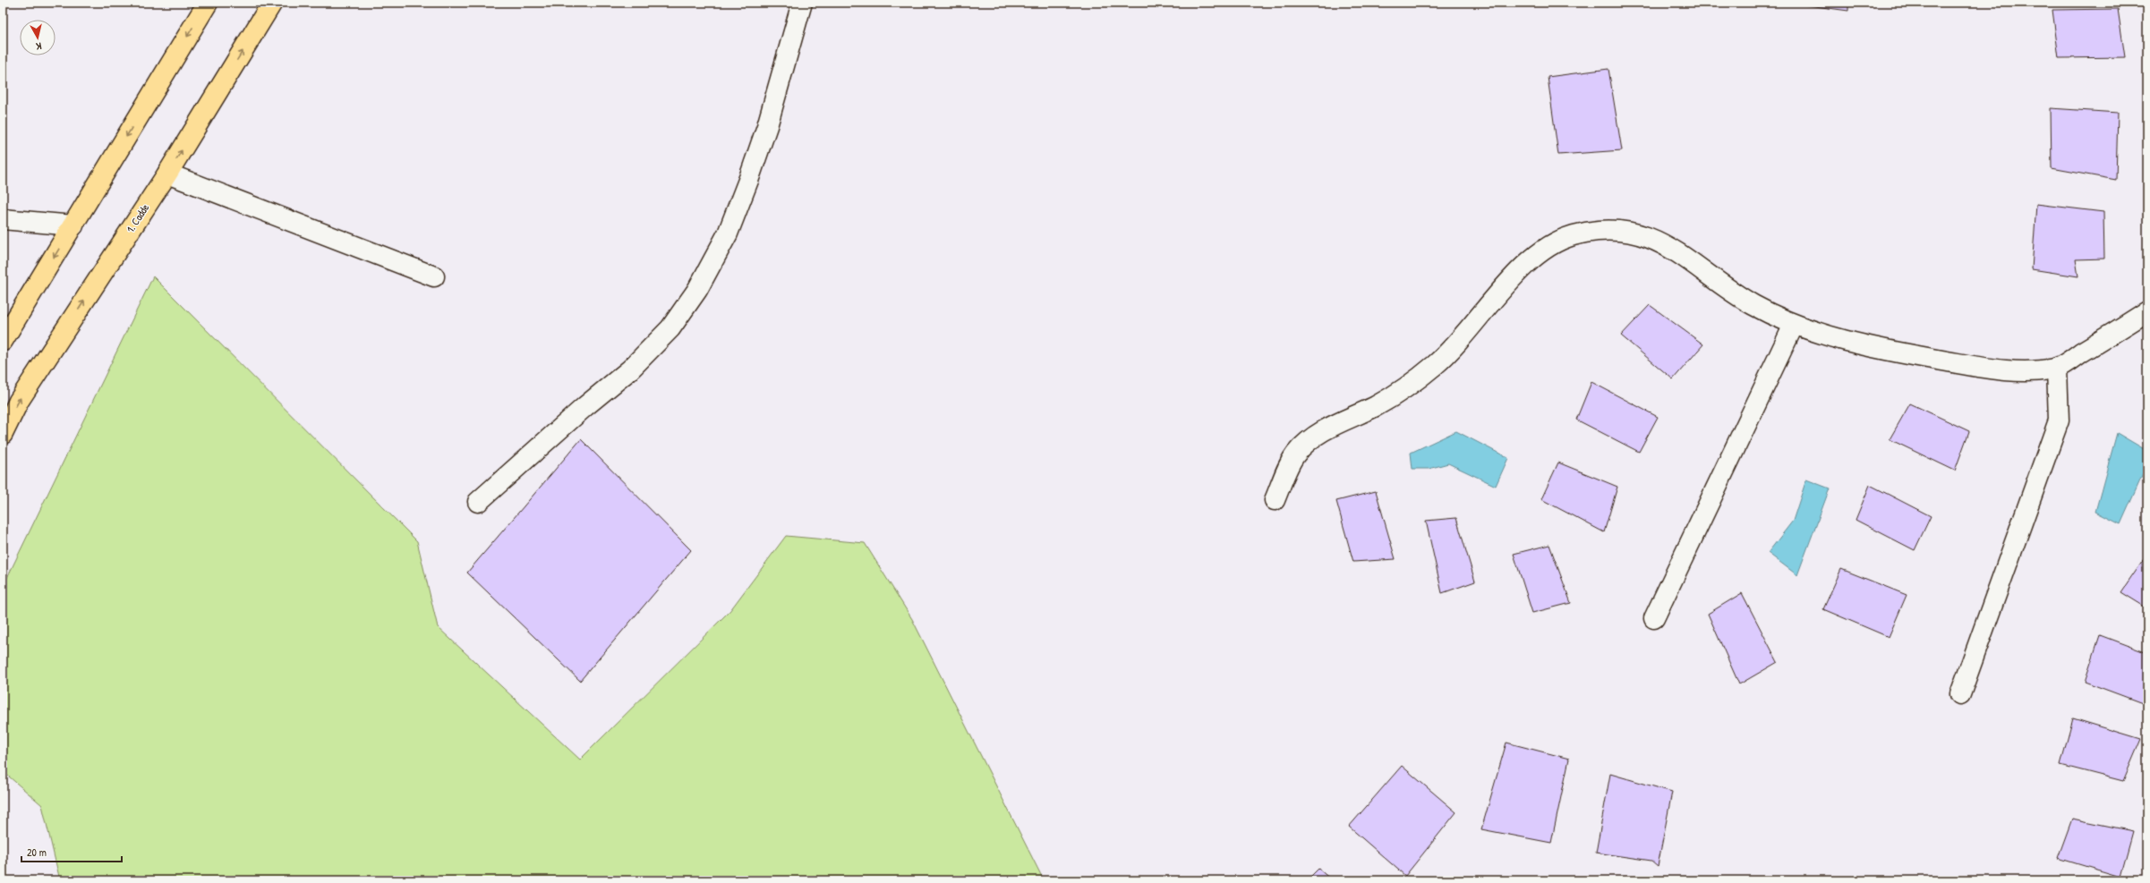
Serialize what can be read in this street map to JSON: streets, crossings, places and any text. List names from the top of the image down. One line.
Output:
{"streets":{"main road":["1. Cadde"]},"scale_bar":"20 m","north":"bottom"}
